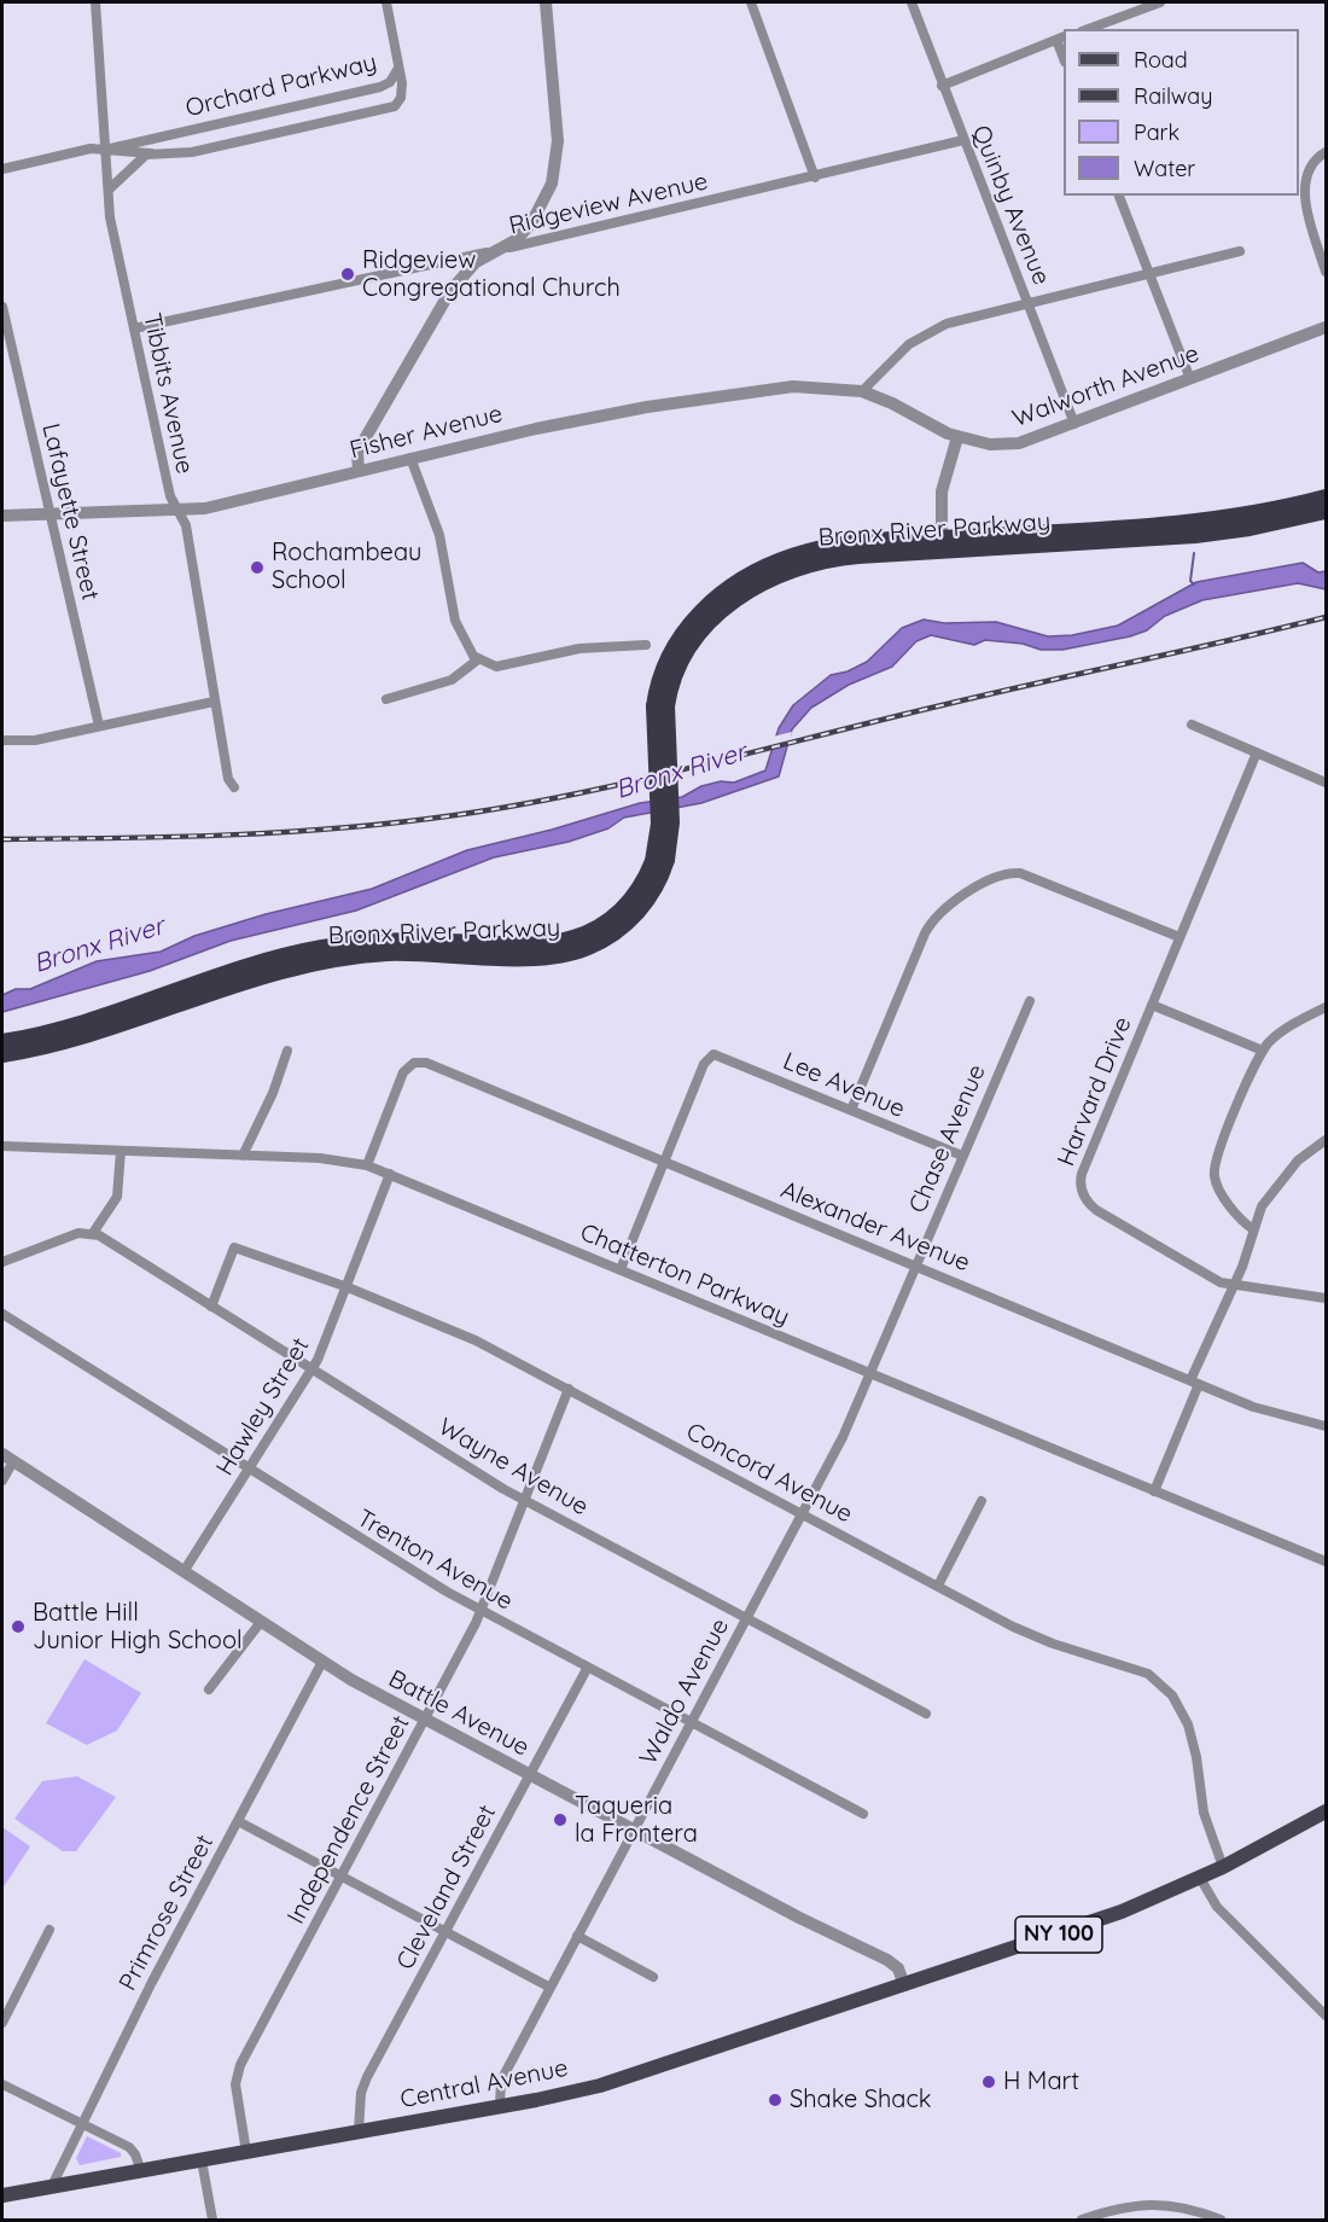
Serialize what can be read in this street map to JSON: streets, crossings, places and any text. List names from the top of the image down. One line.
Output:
{"streets":{"highway":["Bronx River Parkway"],"main road":["NY 100","Central Avenue"],"street":["Orchard Parkway","Ridgeview Avenue","Quinby Avenue","Walworth Avenue","Tibbits Avenue","Fisher Avenue","Lafayette Street","Lee Avenue","Harvard Drive","Chase Avenue","Alexander Avenue","Chatterton Parkway","Hawley Street","Wayne Avenue","Concord Avenue","Trenton Avenue","Waldo Avenue","Battle Avenue","Independence Street","Cleveland Street","Primrose Street"]},"crossings":[["Orchard Parkway","Tibbits Avenue"],["Ridgeview Avenue","Quinby Avenue"],["Ridgeview Avenue","Tibbits Avenue"],["Quinby Avenue","Walworth Avenue"],["Walworth Avenue","Fisher Avenue"],["Tibbits Avenue","Fisher Avenue"],["Fisher Avenue","Lafayette Street"],["Lee Avenue","Chase Avenue"],["Lee Avenue","Alexander Avenue"],["Chase Avenue","Alexander Avenue"],["Chase Avenue","Chatterton Parkway"],["Chase Avenue","Waldo Avenue"],["Alexander Avenue","Chatterton Parkway"],["Chatterton Parkway","Hawley Street"],["Chatterton Parkway","Waldo Avenue"],["Hawley Street","Wayne Avenue"],["Hawley Street","Concord Avenue"],["Hawley Street","Trenton Avenue"],["Hawley Street","Battle Avenue"],["Wayne Avenue","Concord Avenue"],["Wayne Avenue","Waldo Avenue"],["Wayne Avenue","Independence Street"],["Concord Avenue","Waldo Avenue"],["Concord Avenue","Independence Street"],["Concord Avenue","NY 100"],["Trenton Avenue","Waldo Avenue"],["Trenton Avenue","Independence Street"],["Trenton Avenue","Cleveland Street"],["Waldo Avenue","Battle Avenue"],["Waldo Avenue","Central Avenue"],["Battle Avenue","Independence Street"],["Battle Avenue","Cleveland Street"],["Battle Avenue","Primrose Street"],["Battle Avenue","Central Avenue"],["Independence Street","Central Avenue"],["Cleveland Street","Central Avenue"],["Primrose Street","Central Avenue"],["NY 100","Central Avenue"]],"water":["Bronx River"],"places":["Ridgeview Congregational Church","Rochambeau School","Battle Hill Junior High School","Taqueria la Frontera","H Mart","Shake Shack"],"legend":["Road","Railway","Park","Water"]}
